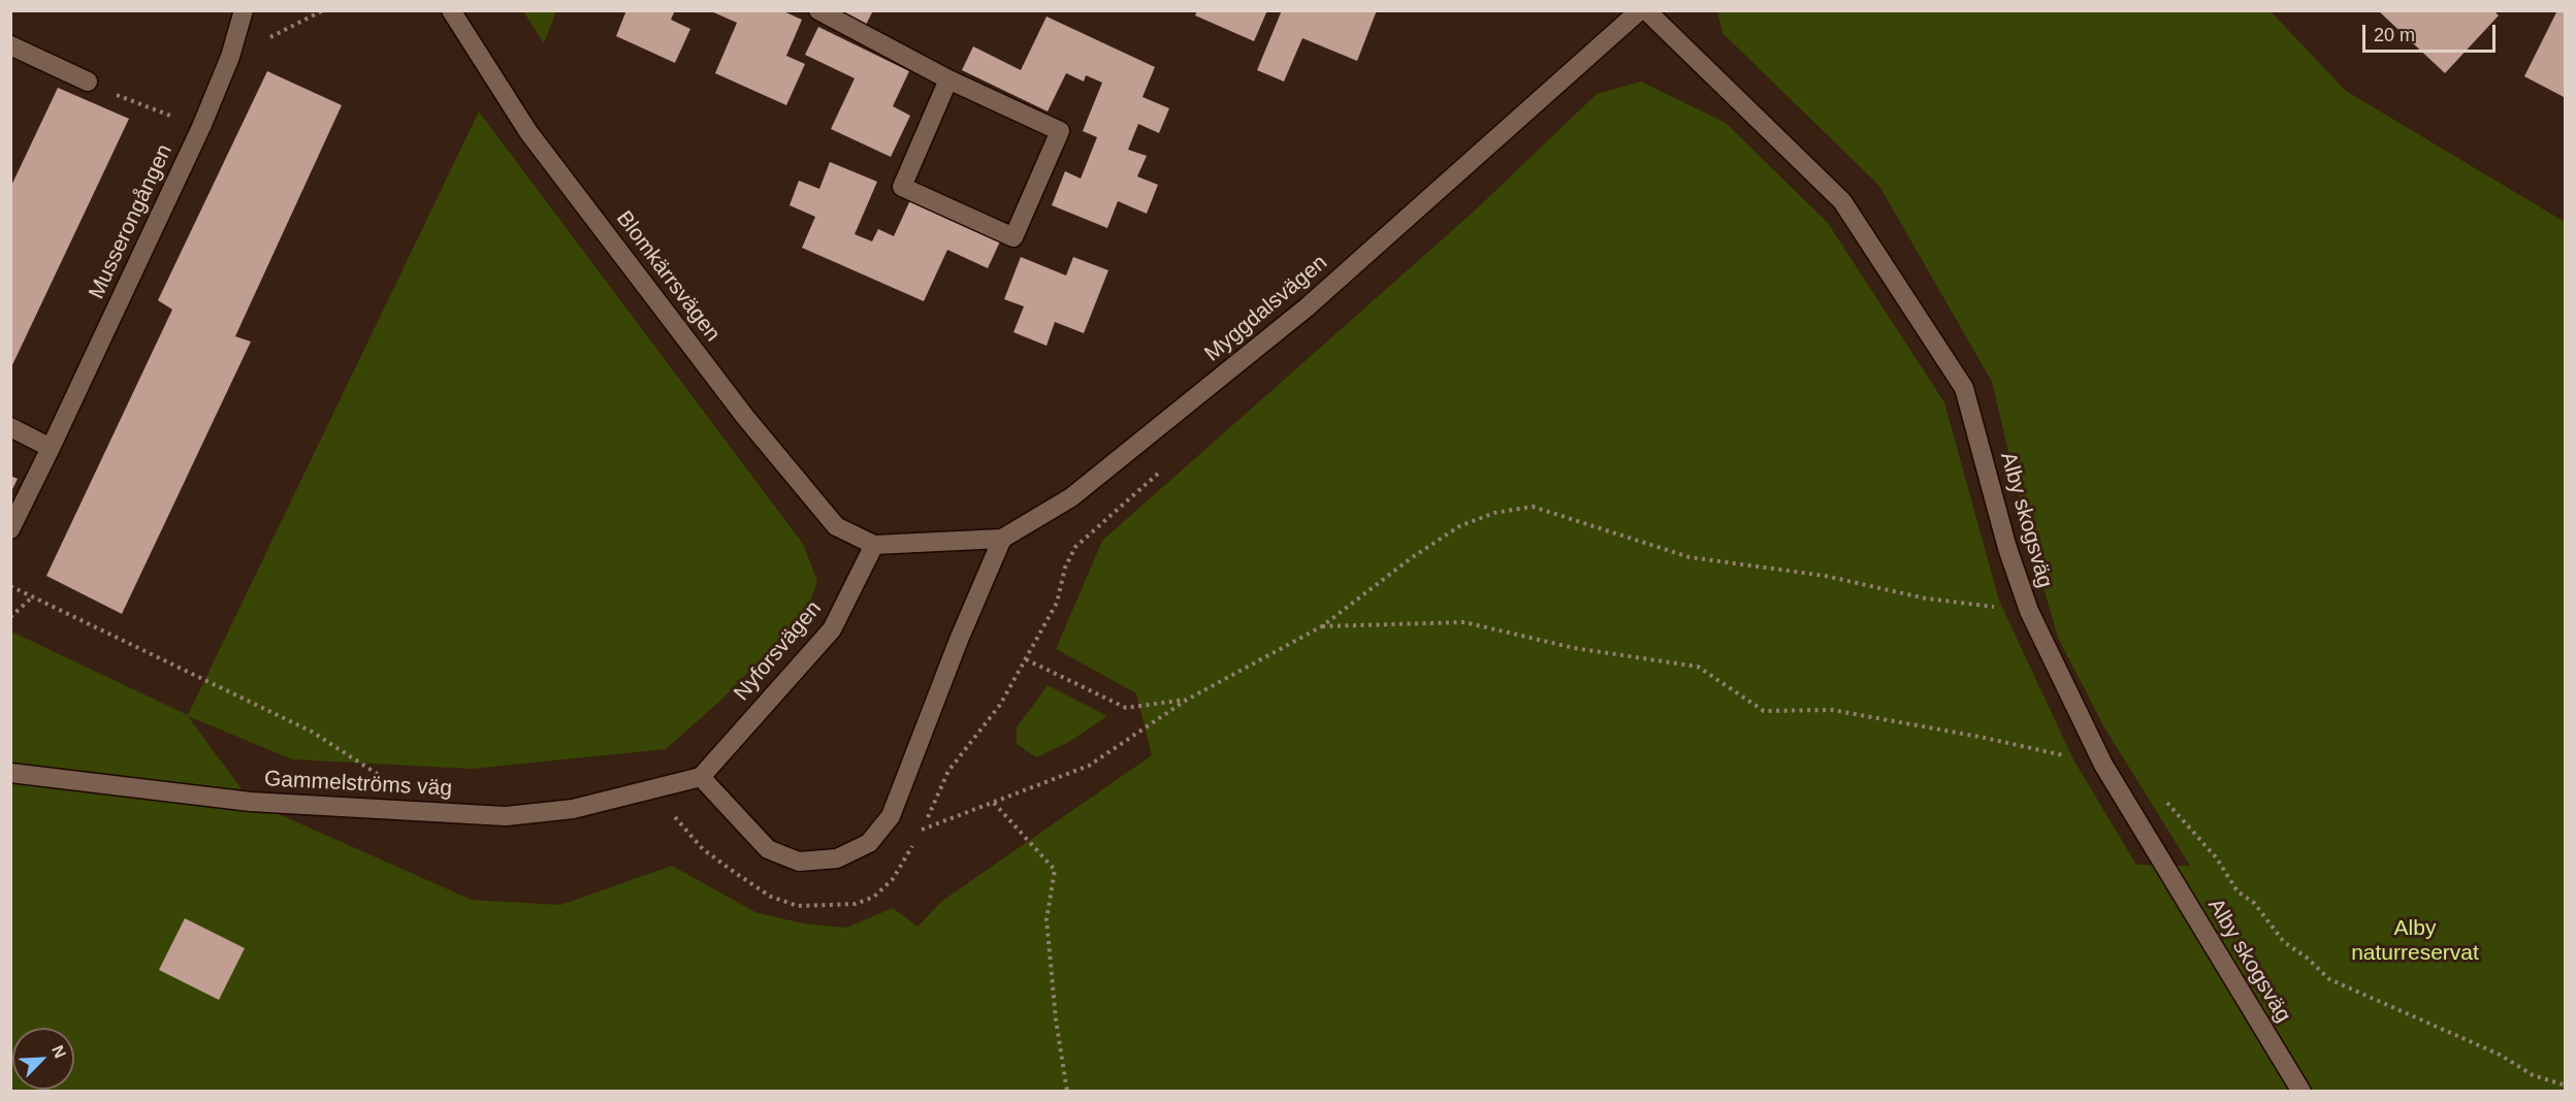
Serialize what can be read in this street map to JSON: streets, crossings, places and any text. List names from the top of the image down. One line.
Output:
{"streets":{"street":["Musserongången","Blomkärrsvägen","Myggdalsvägen","Alby skogsväg","Nyforsvägen","Gammelströms väg"]},"crossings":[["Blomkärrsvägen","Myggdalsvägen"],["Blomkärrsvägen","Nyforsvägen"],["Myggdalsvägen","Nyforsvägen"],["Nyforsvägen","Gammelströms väg"]],"parks":["Alby naturreservat"],"scale_bar":"20 m","north":"top right"}
